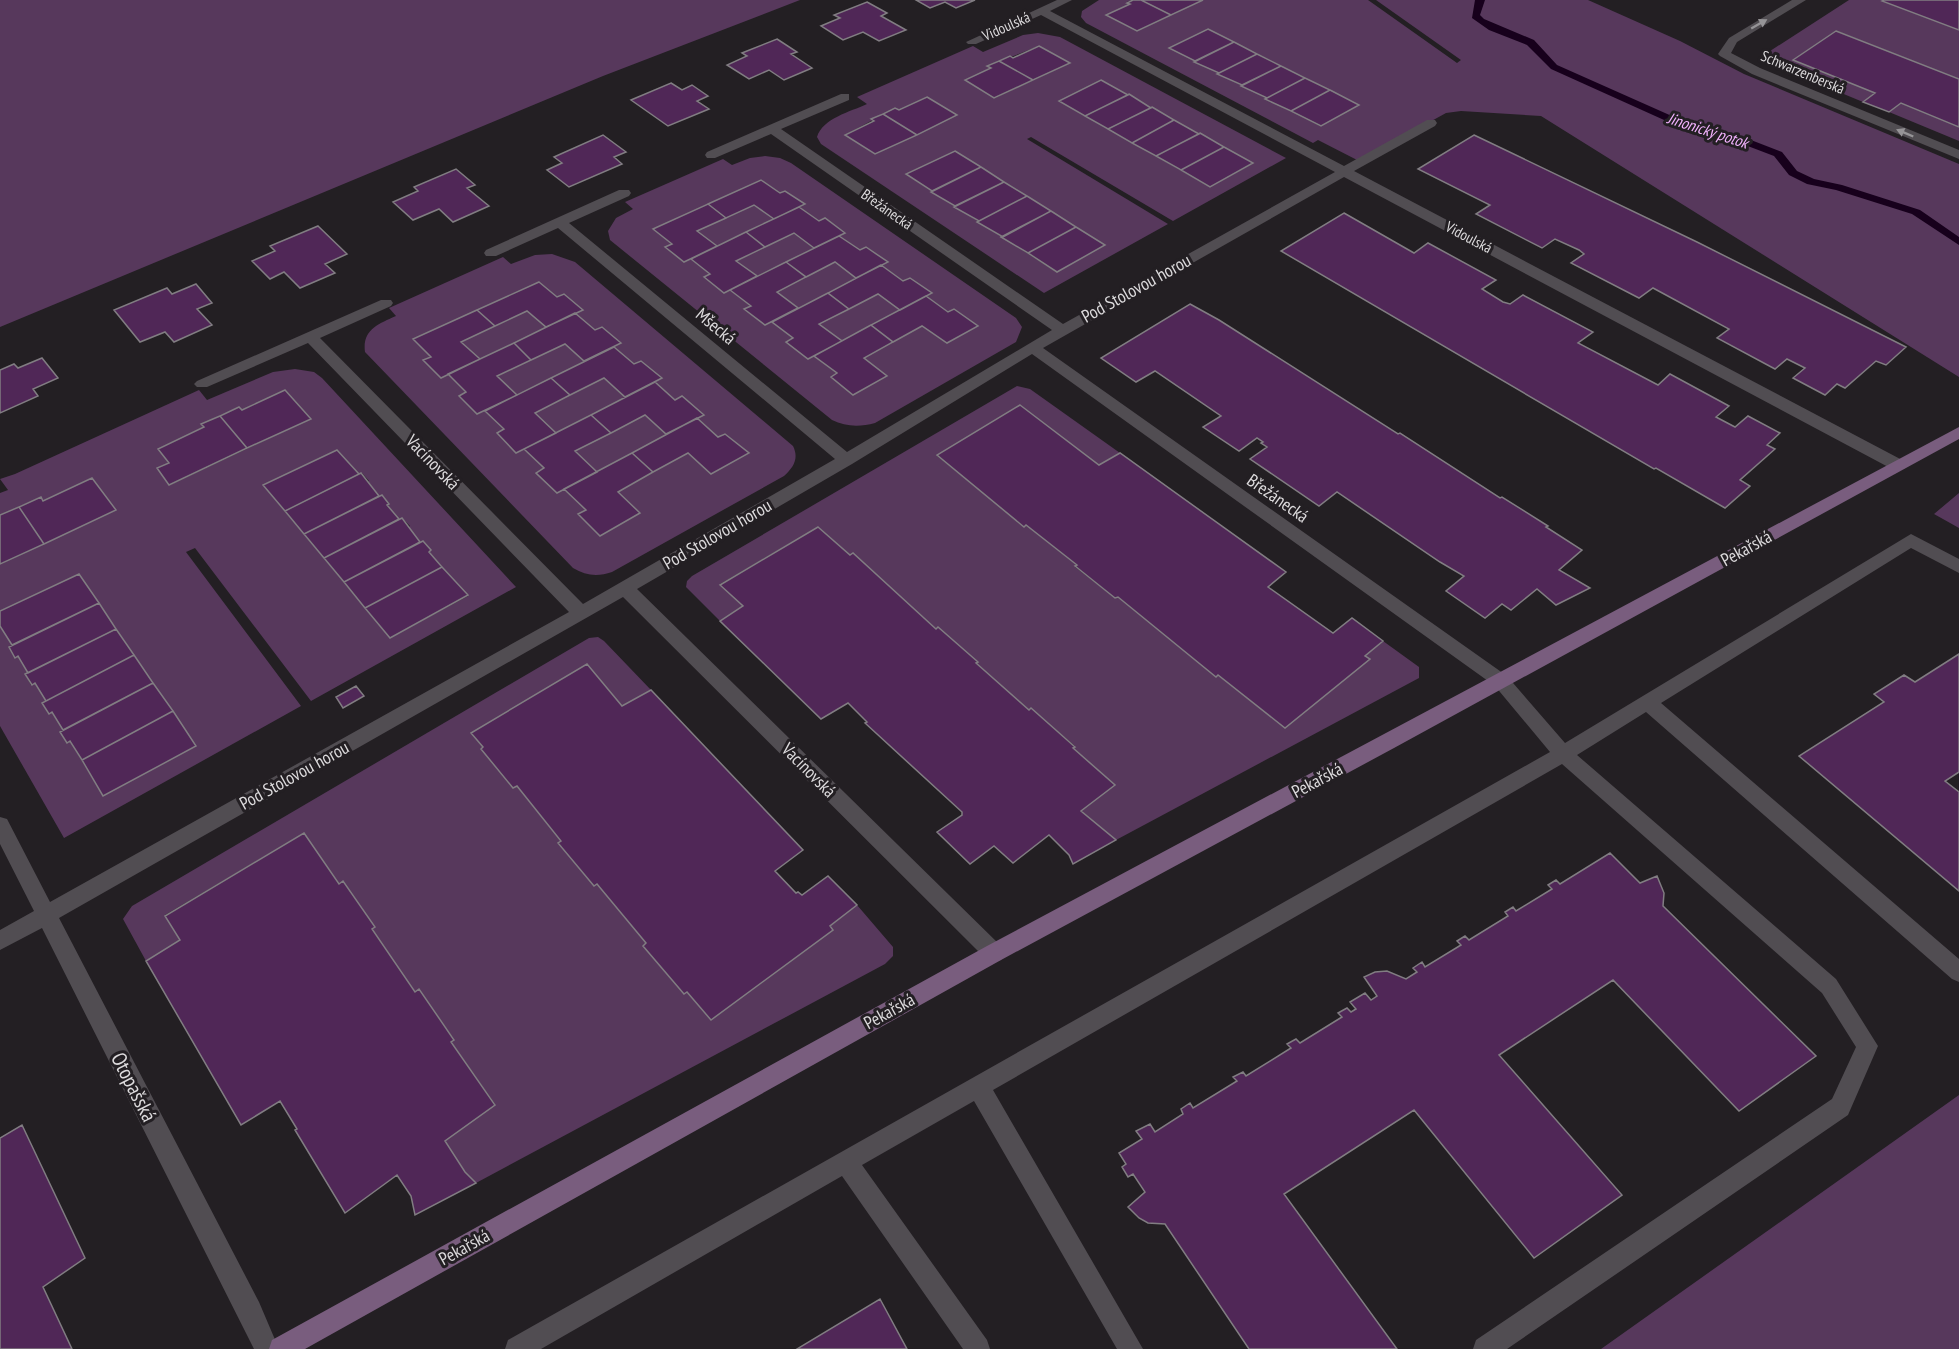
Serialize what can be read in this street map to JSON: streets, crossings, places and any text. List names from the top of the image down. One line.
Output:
{"streets":{"street":["Vidoulská","Schwarzenberská","Břežánecká","Pod Stolovou horou","Mšecká","Vacínovská","Pekařská","Otopašská"]},"crossings":[["Vidoulská","Pod Stolovou horou"],["Vidoulská","Pekařská"],["Břežánecká","Pod Stolovou horou"],["Břežánecká","Pekařská"],["Pod Stolovou horou","Mšecká"],["Pod Stolovou horou","Vacínovská"],["Pod Stolovou horou","Otopašská"],["Vacínovská","Pekařská"]],"water":["Jinonický potok"]}
